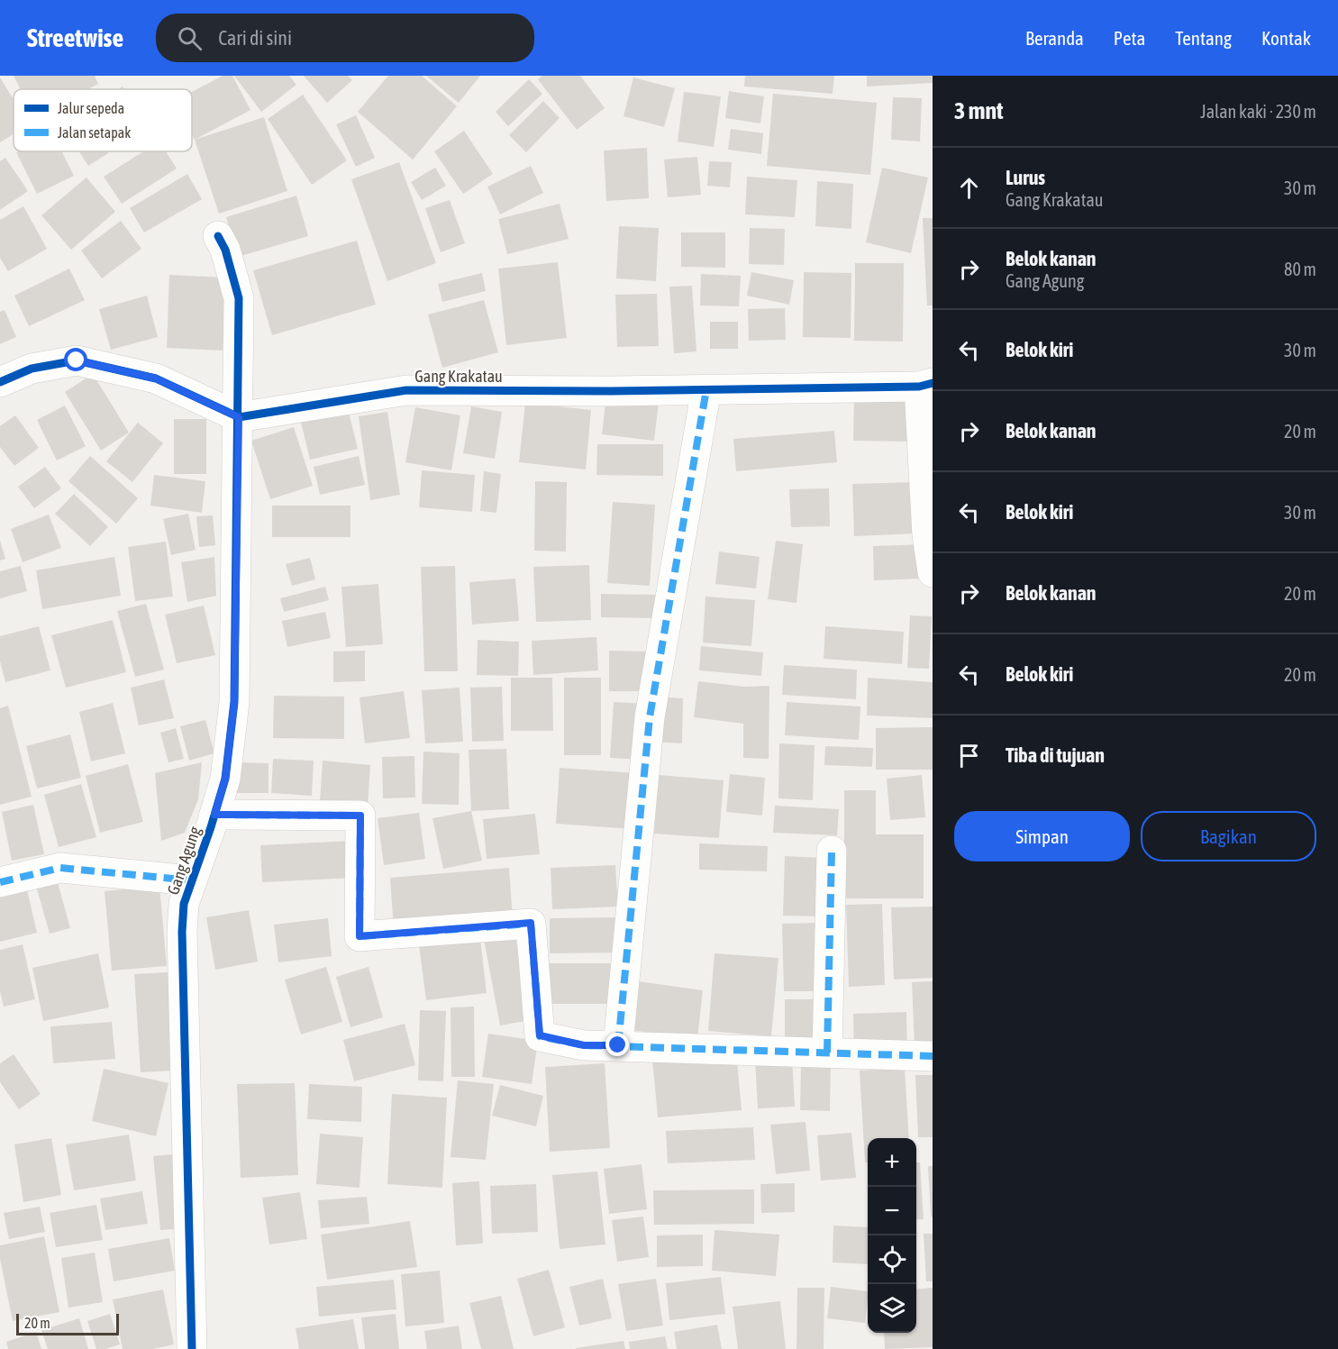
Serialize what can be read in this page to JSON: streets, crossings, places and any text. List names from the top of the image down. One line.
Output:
{"streets":{"street":["Gang Krakatau","Gang Agung"]},"crossings":[["Gang Krakatau","Gang Agung"]],"legend":["Jalur sepeda","Jalan setapak"],"scale_bar":"20 m","page":{"header":"Streetwise","search":"Cari di sini","nav":["Beranda","Peta","Tentang","Kontak"],"heading":["3 mnt","Jalan kaki · 230 m"],"list":[["Lurus","Gang Krakatau","30 m"],["Belok kanan","Gang Agung","80 m"],["Belok kiri","30 m"],["Belok kanan","20 m"],["Belok kiri","30 m"],["Belok kanan","20 m"],["Belok kiri","20 m"],"Tiba di tujuan"],"buttons":["Simpan","Bagikan"],"map_buttons":["+","−"],"scale":"20 m"}}
